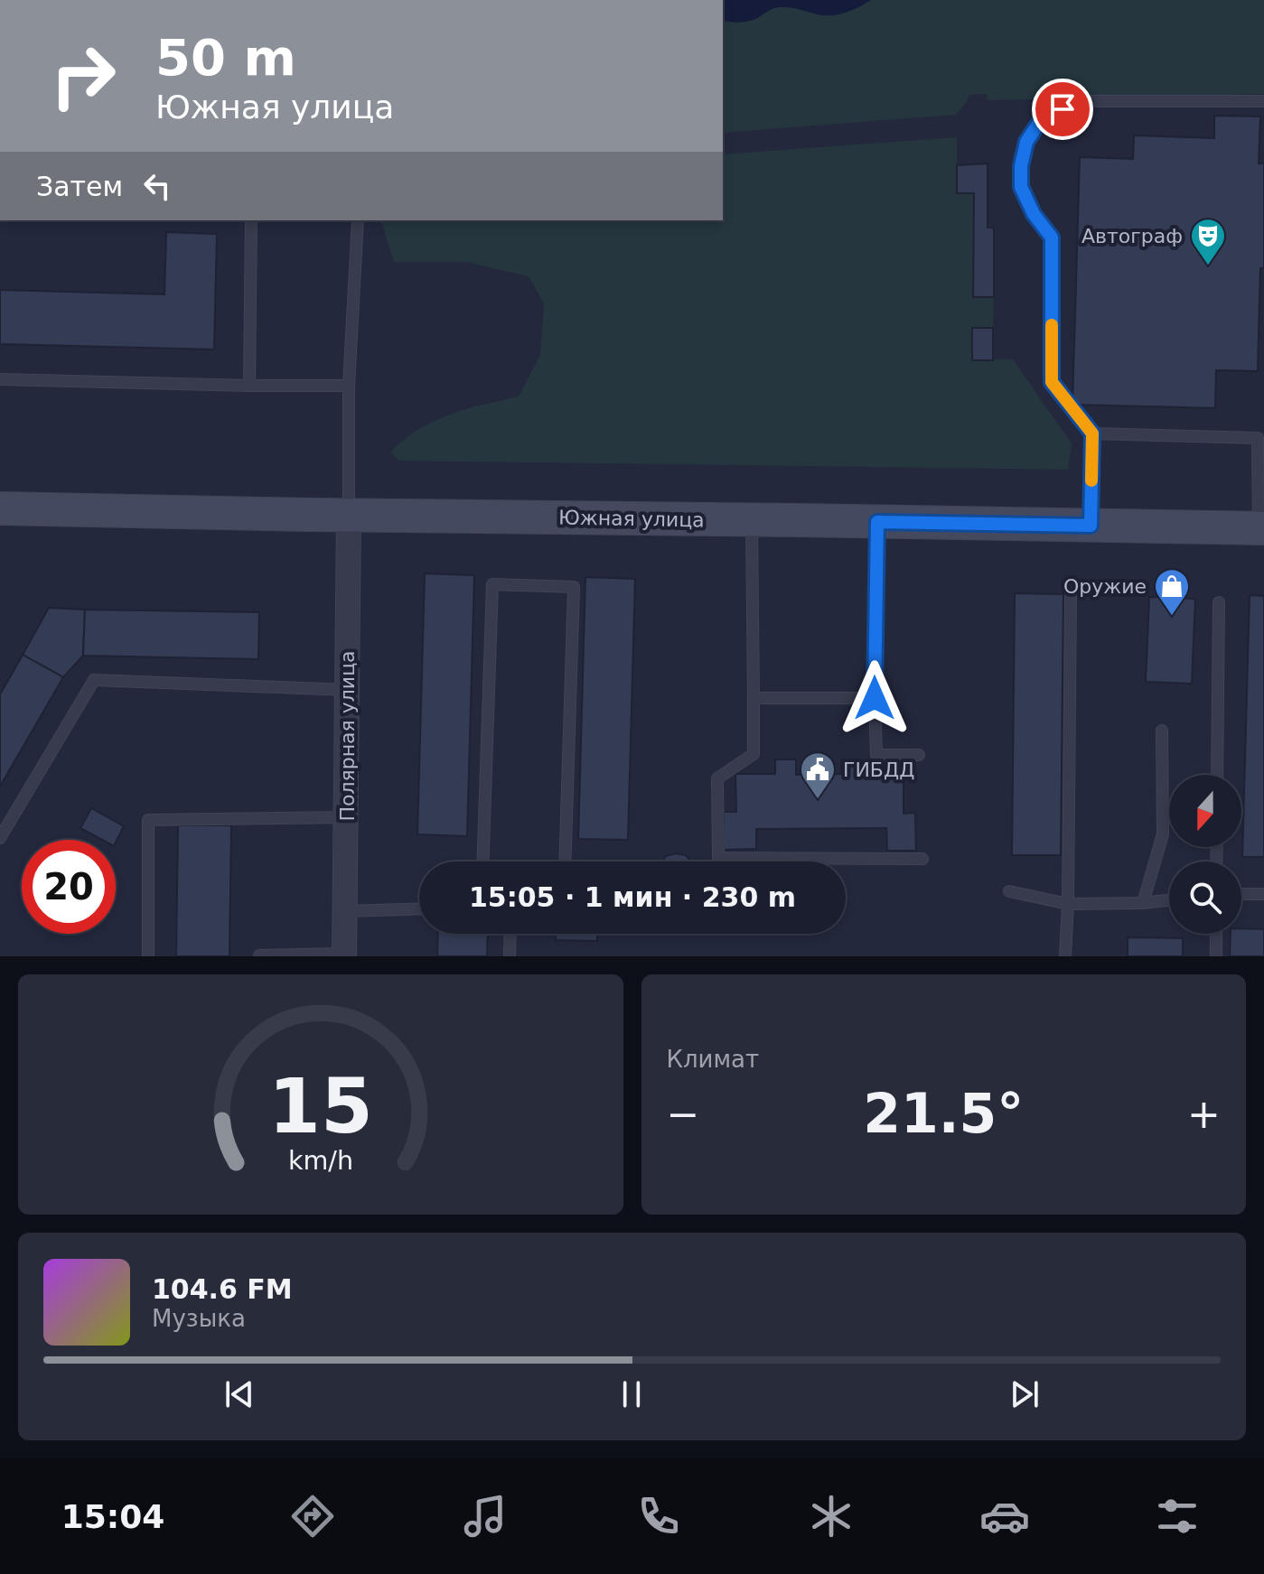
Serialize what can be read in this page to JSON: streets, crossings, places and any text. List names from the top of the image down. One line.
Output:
{"streets":{"main road":["Южная улица"],"street":["Полярная улица"]},"crossings":[["Южная улица","Полярная улица"]],"places":{"theatre":["Автограф"],"shop":["Оружие"],"public building":["ГИБДД"]},"north":"bottom","page":{"turn":["50 m","Южная улица"],"then":"Затем","limit":"20","trip":"15:05 · 1 мин · 230 m","tile":"Климат","heat":["−","21.5°","+"],"song":["104.6 FM","Музыка"],"tabs":"15:04","gauge":["15","km/h"]}}
